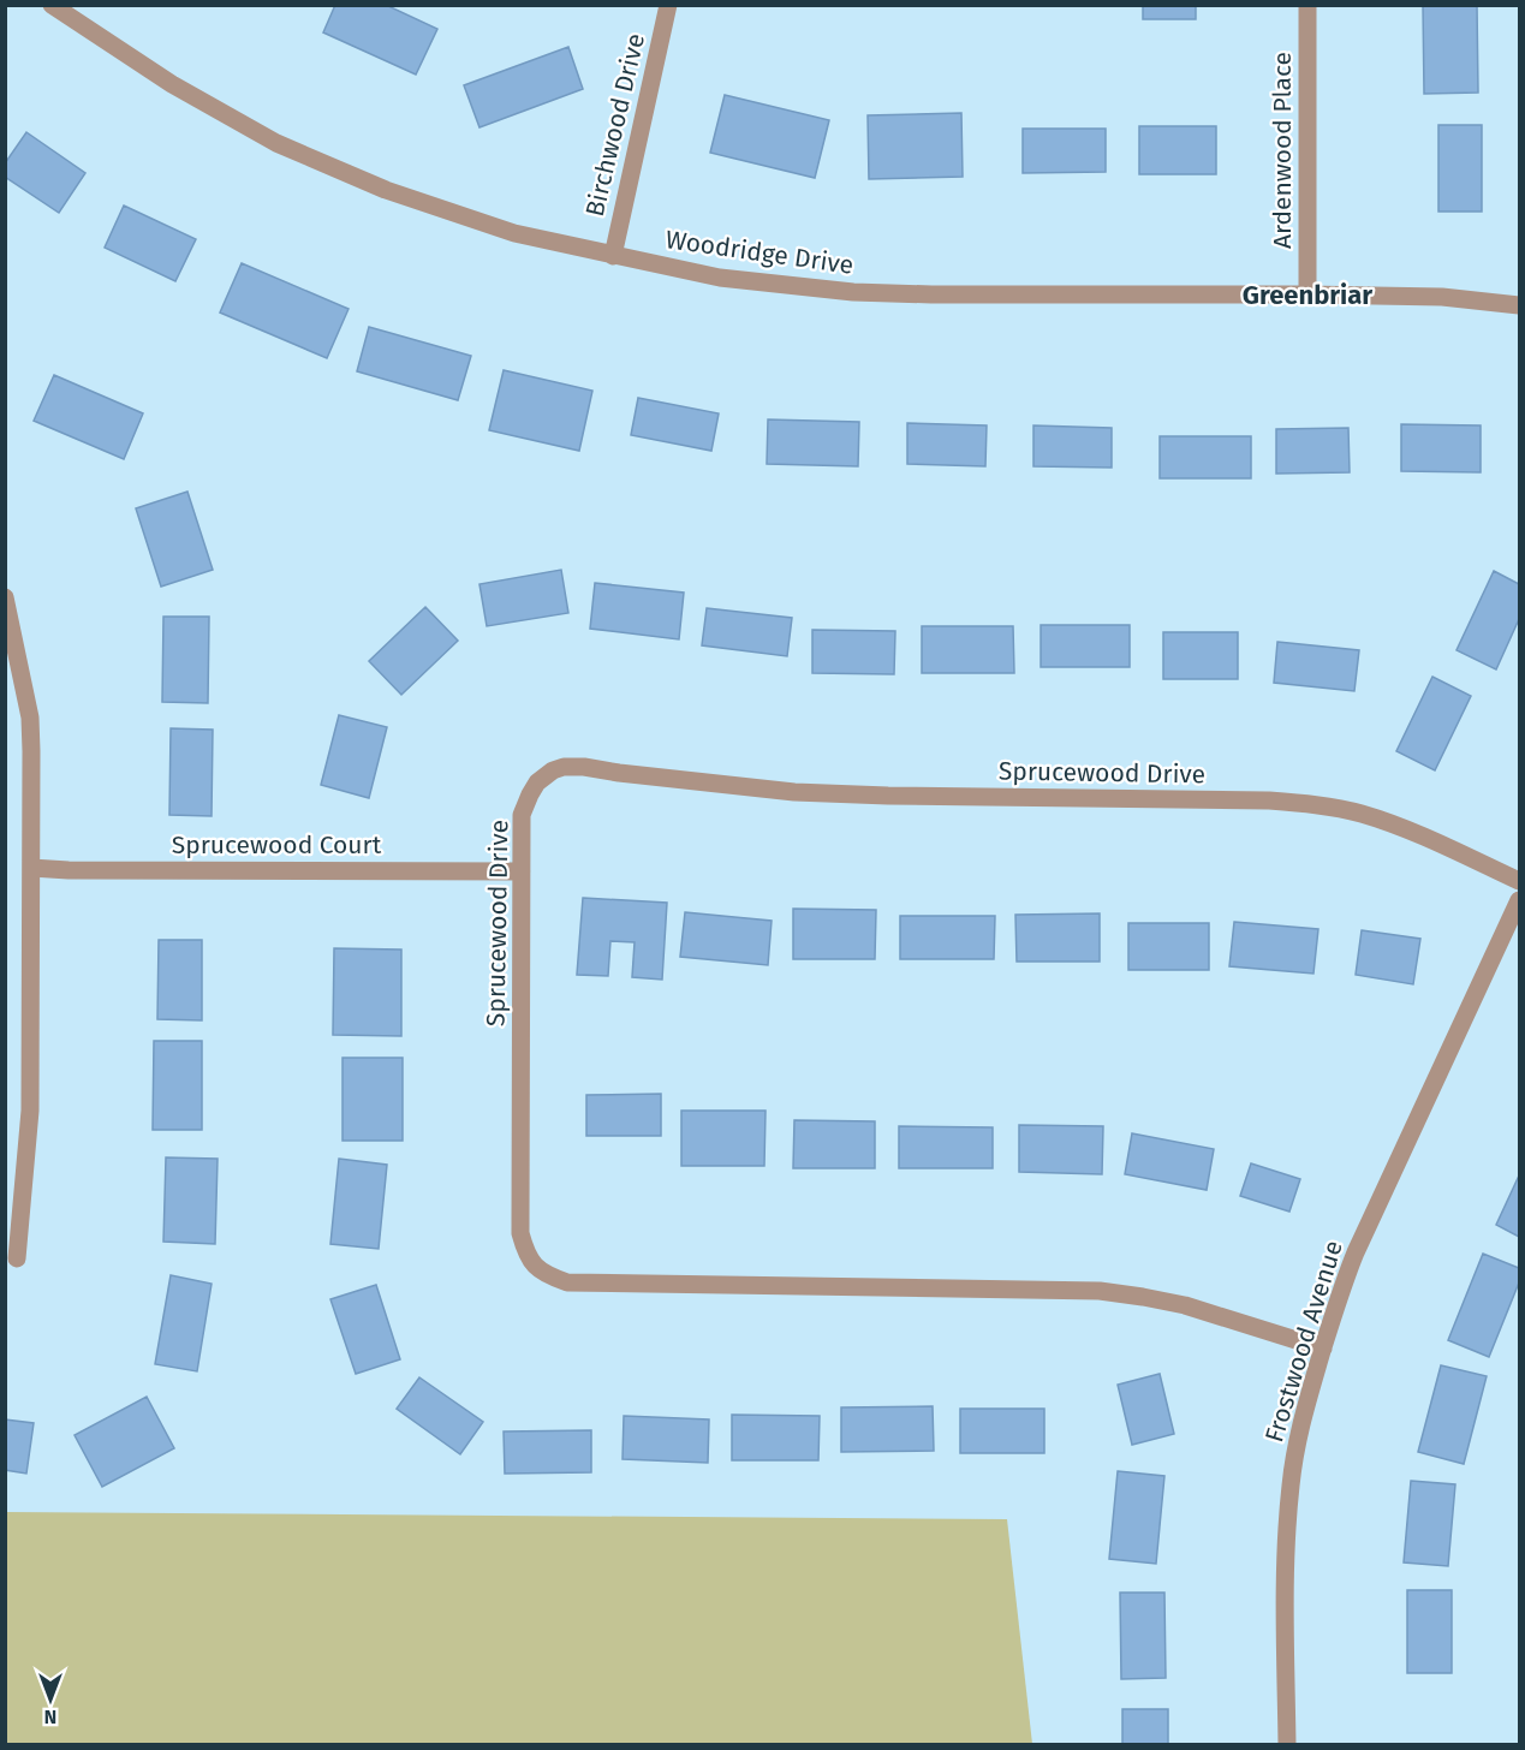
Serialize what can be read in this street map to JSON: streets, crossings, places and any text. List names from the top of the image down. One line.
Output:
{"streets":{"street":["Birchwood Drive","Ardenwood Place","Woodridge Drive","Sprucewood Drive","Sprucewood Court","Frostwood Avenue"]},"crossings":[["Birchwood Drive","Woodridge Drive"],["Ardenwood Place","Woodridge Drive"],["Sprucewood Drive","Sprucewood Court"],["Sprucewood Drive","Frostwood Avenue"]],"districts":["Greenbriar"],"north":"bottom"}
